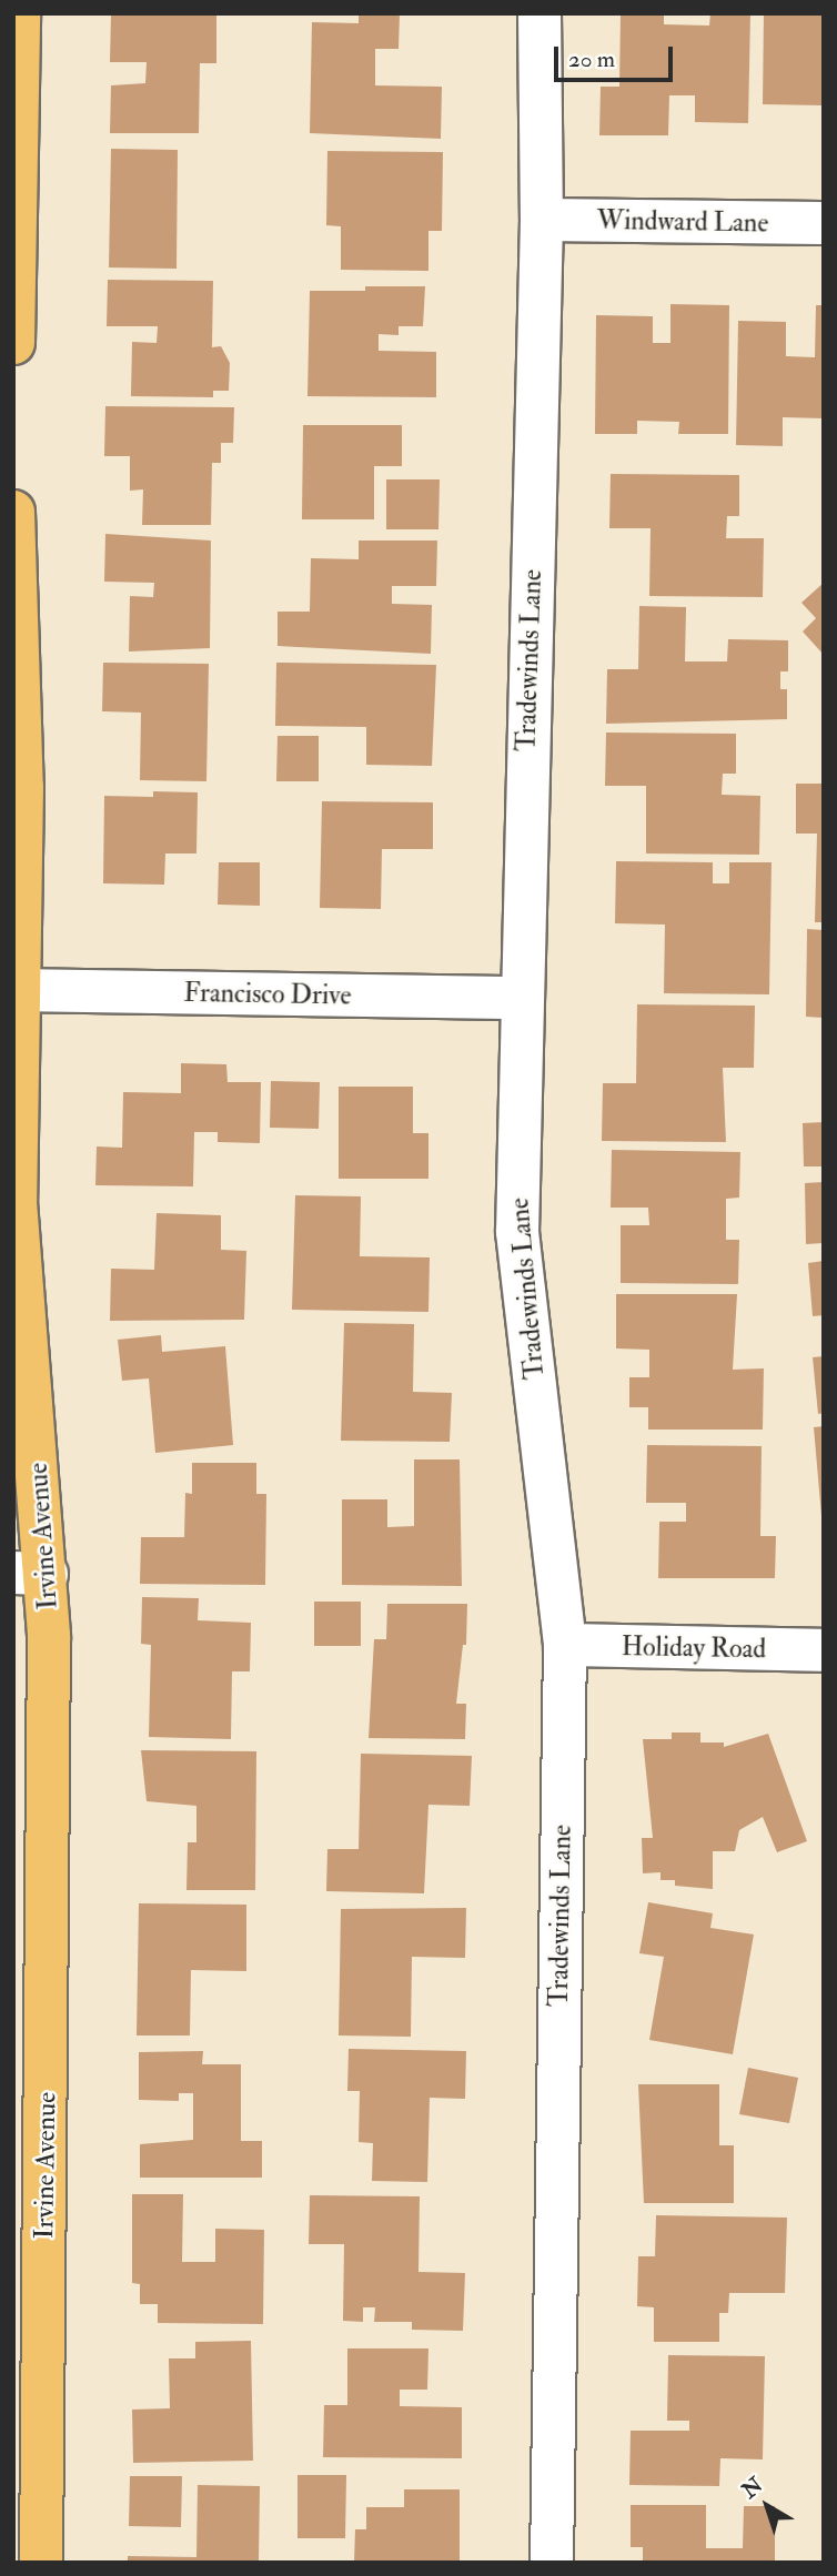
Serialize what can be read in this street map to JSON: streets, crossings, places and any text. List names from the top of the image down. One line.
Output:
{"streets":{"main road":["Irvine Avenue"],"street":["Windward Lane","Tradewinds Lane","Francisco Drive","Holiday Road"]},"crossings":[["Windward Lane","Tradewinds Lane"],["Tradewinds Lane","Francisco Drive"],["Tradewinds Lane","Holiday Road"],["Francisco Drive","Irvine Avenue"]],"scale_bar":"20 m","north":"top left"}
